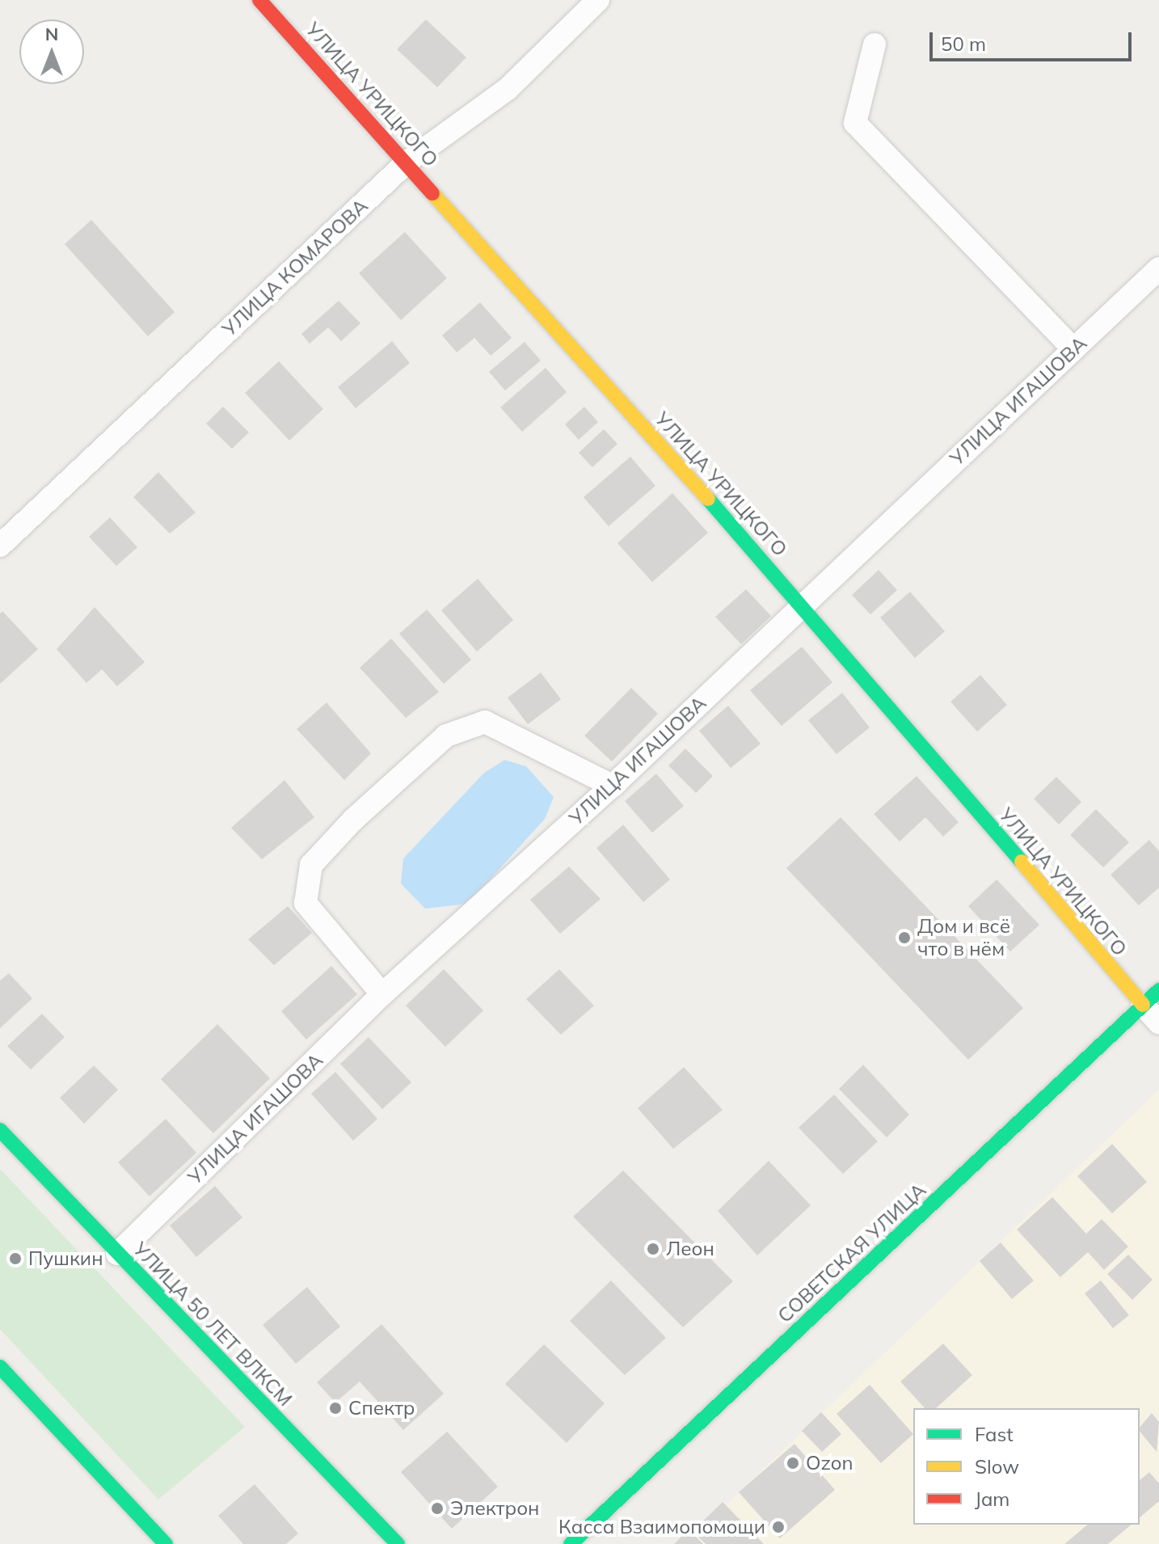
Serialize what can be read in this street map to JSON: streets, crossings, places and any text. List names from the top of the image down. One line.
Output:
{"streets":{"main road":["УЛИЦА УРИЦКОГО","СОВЕТСКАЯ УЛИЦА","УЛИЦА 50 ЛЕТ ВЛКСМ"],"street":["УЛИЦА КОМАРОВА","УЛИЦА ИГАШОВА"]},"crossings":[["УЛИЦА УРИЦКОГО","УЛИЦА КОМАРОВА"],["УЛИЦА УРИЦКОГО","УЛИЦА ИГАШОВА"],["УЛИЦА УРИЦКОГО","СОВЕТСКАЯ УЛИЦА"],["УЛИЦА ИГАШОВА","УЛИЦА 50 ЛЕТ ВЛКСМ"]],"places":["Дом и всё что в нём","Леон","Пушкин","Спектр","Ozon","Электрон","Касса Взаимопомощи"],"legend":["Fast","Slow","Jam"],"scale_bar":"50 m","north":"top"}
